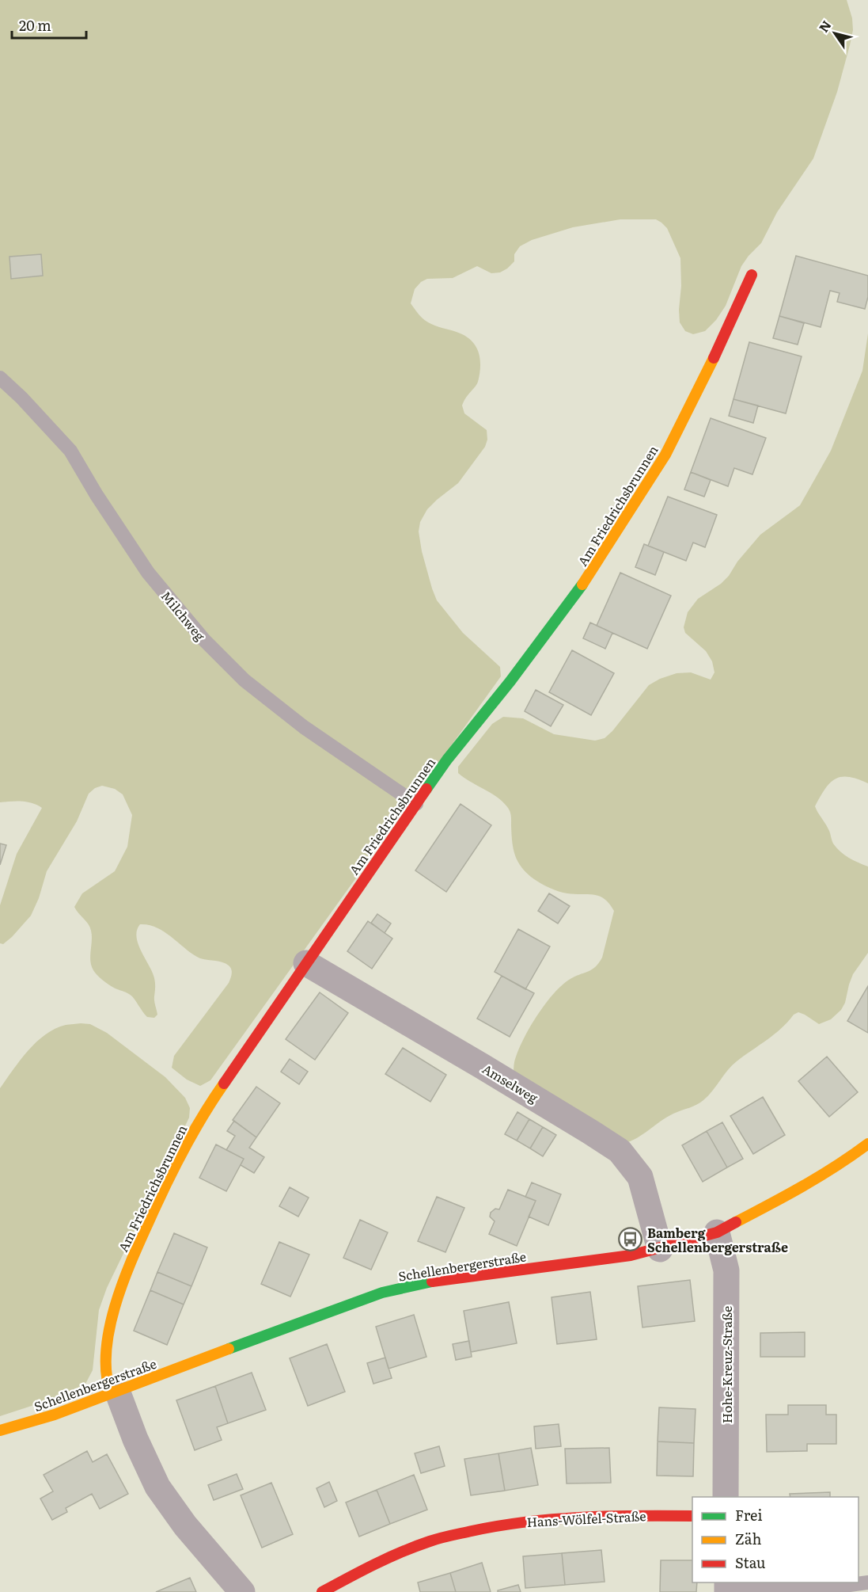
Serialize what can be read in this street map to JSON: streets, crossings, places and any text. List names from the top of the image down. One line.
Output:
{"streets":{"street":["Am Friedrichsbrunnen","Amselweg","Schellenbergerstraße","Hohe-Kreuz-Straße","Hans-Wölfel-Straße"],"lane":["Milchweg"]},"crossings":[["Am Friedrichsbrunnen","Milchweg"],["Am Friedrichsbrunnen","Amselweg"],["Am Friedrichsbrunnen","Schellenbergerstraße"],["Amselweg","Schellenbergerstraße"],["Schellenbergerstraße","Hohe-Kreuz-Straße"]],"places":{"bus stop":["Bamberg Schellenbergerstraße"]},"legend":["Frei","Zäh","Stau"],"scale_bar":"20 m","north":"top left"}
